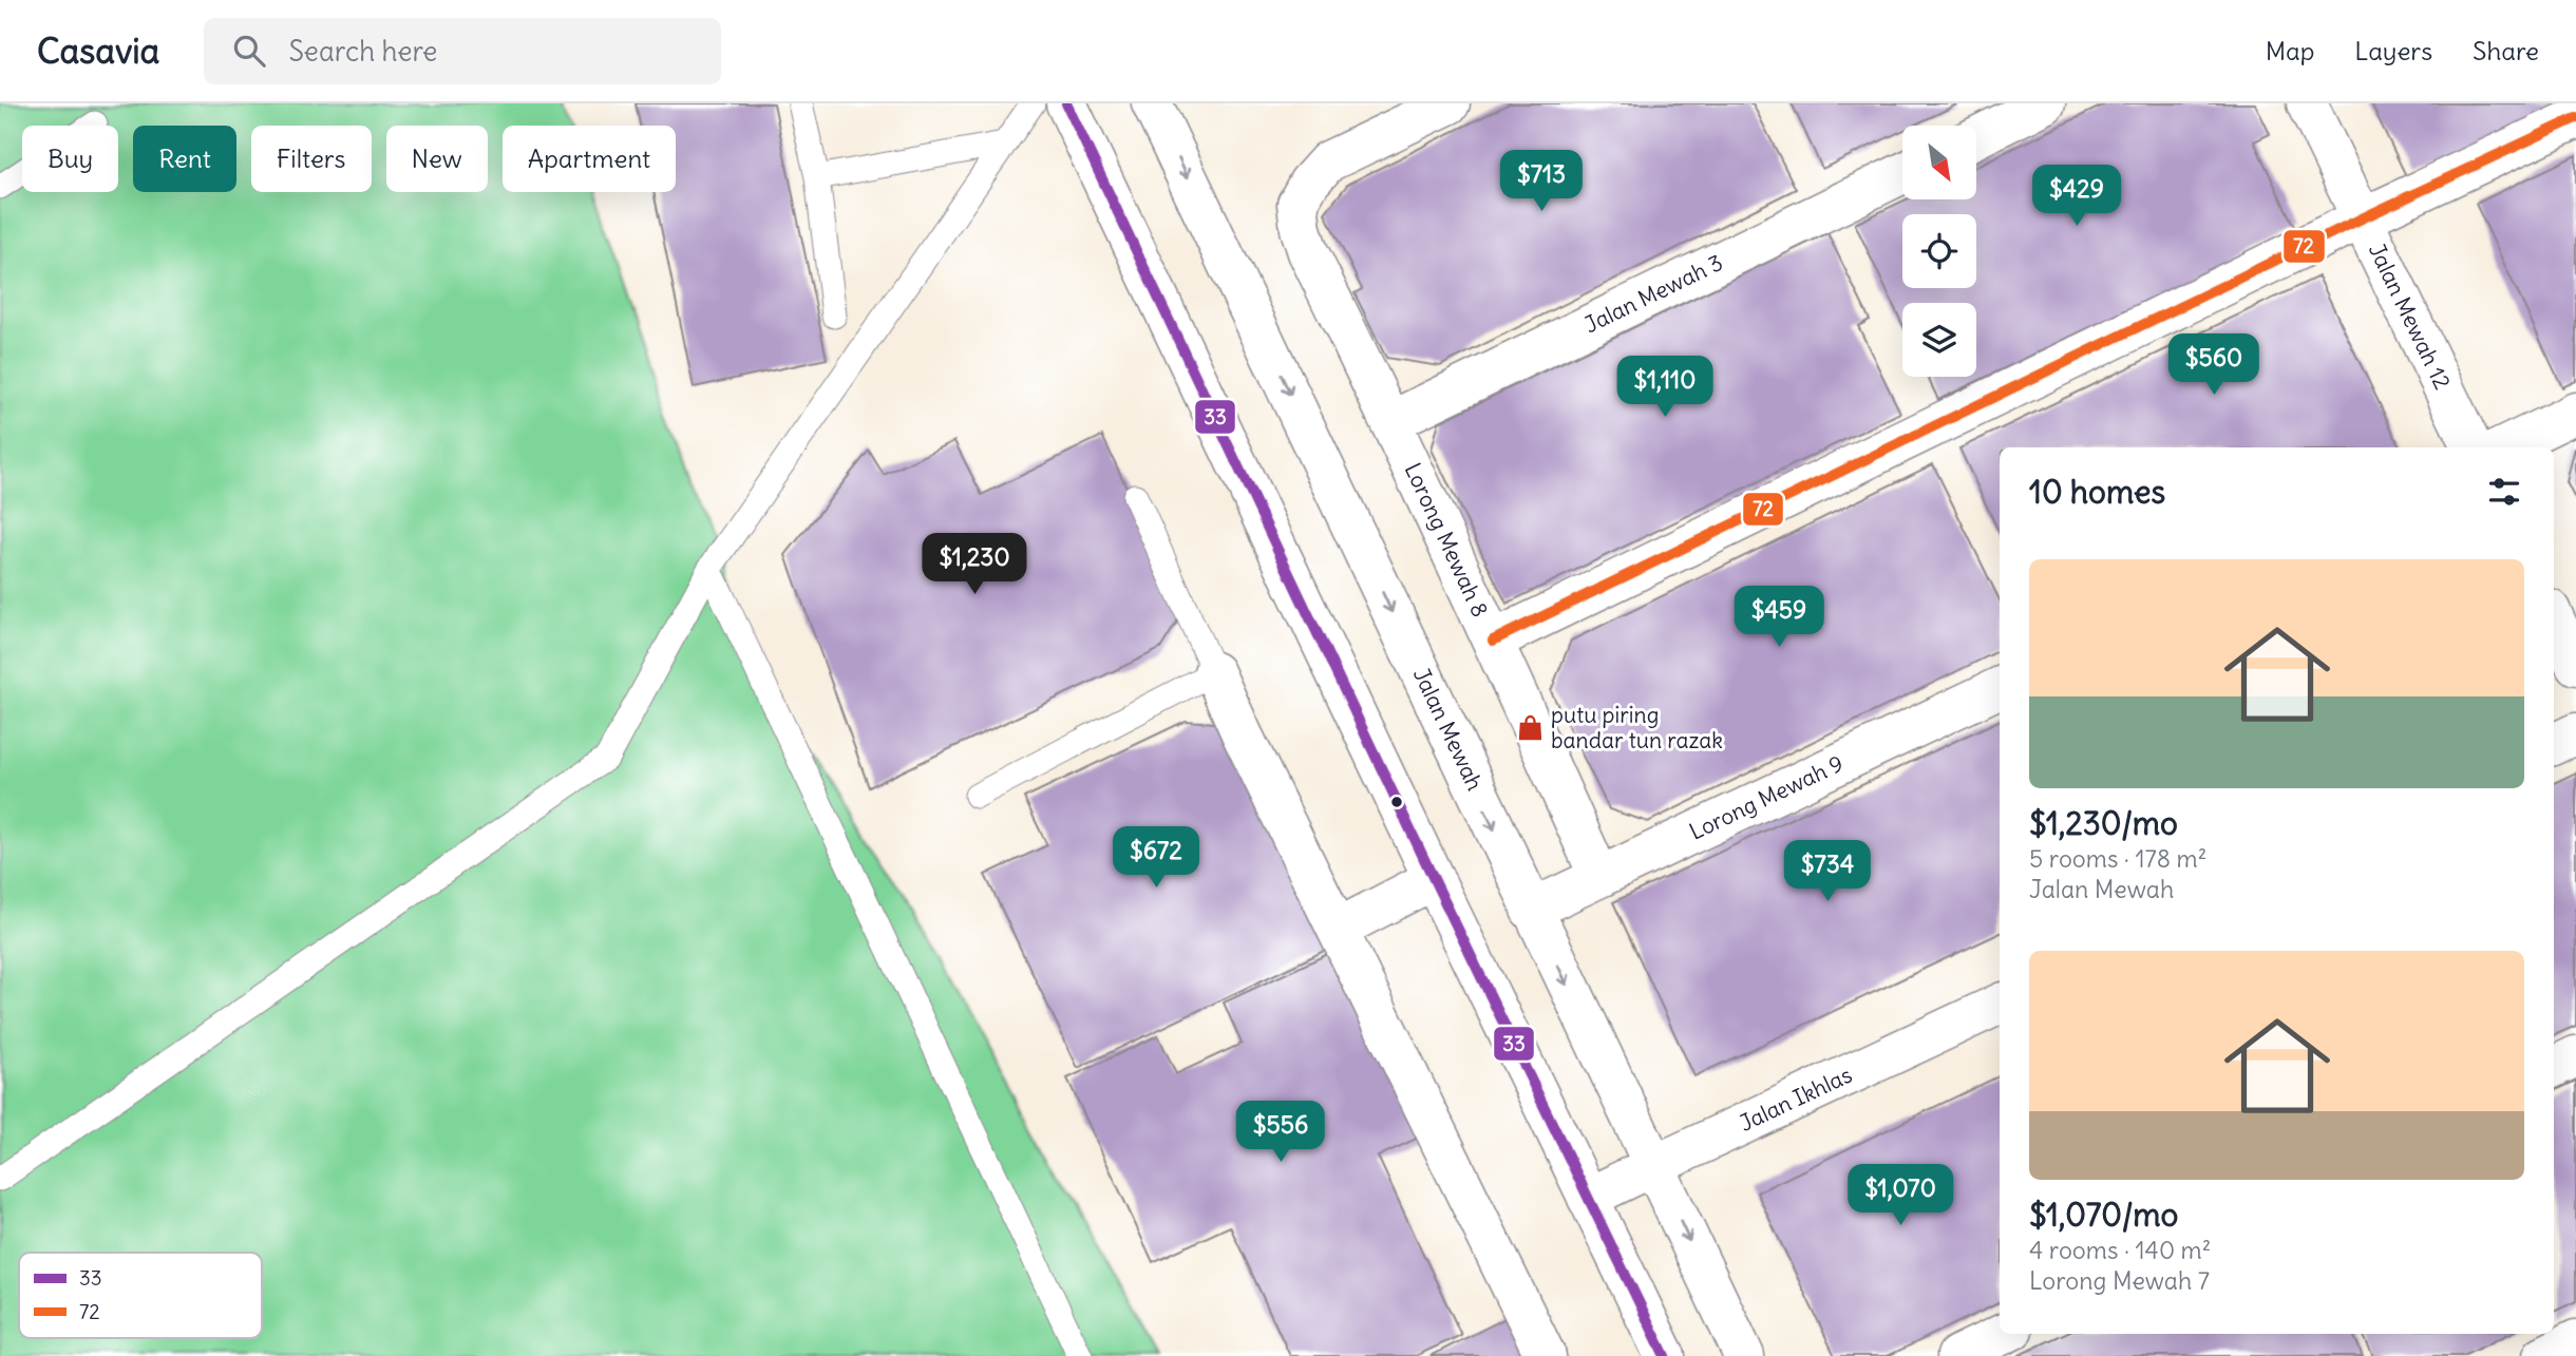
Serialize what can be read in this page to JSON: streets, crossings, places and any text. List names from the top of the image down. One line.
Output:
{"streets":{"street":["Jalan Mewah 3","Jalan Mewah 12","Lorong Mewah 8","Jalan Mewah","Lorong Mewah 9","Jalan Ikhlas"]},"crossings":[["Jalan Mewah 3","Lorong Mewah 8"],["Lorong Mewah 8","Lorong Mewah 9"],["Jalan Mewah","Lorong Mewah 9"],["Jalan Mewah","Jalan Ikhlas"]],"places":{"shop":["putu piring bandar tun razak"]},"lines":["transit line 33","transit line 72"],"legend":["33","72"],"north":"bottom right","page":{"header":"Casavia","search":"Search here","nav":["Map","Layers","Share"],"chip":["Buy","Rent","Filters","New","Apartment"],"price":["$713","$429","$560","$1,110","$1,230","$459","$672","$734","$556","$1,070"],"heading":"10 homes","list":[{"name":"$1,230/mo","note":"5 rooms · 178 m² · Jalan Mewah"},{"name":"$1,070/mo","note":"4 rooms · 140 m² · Lorong Mewah 7"}]}}
